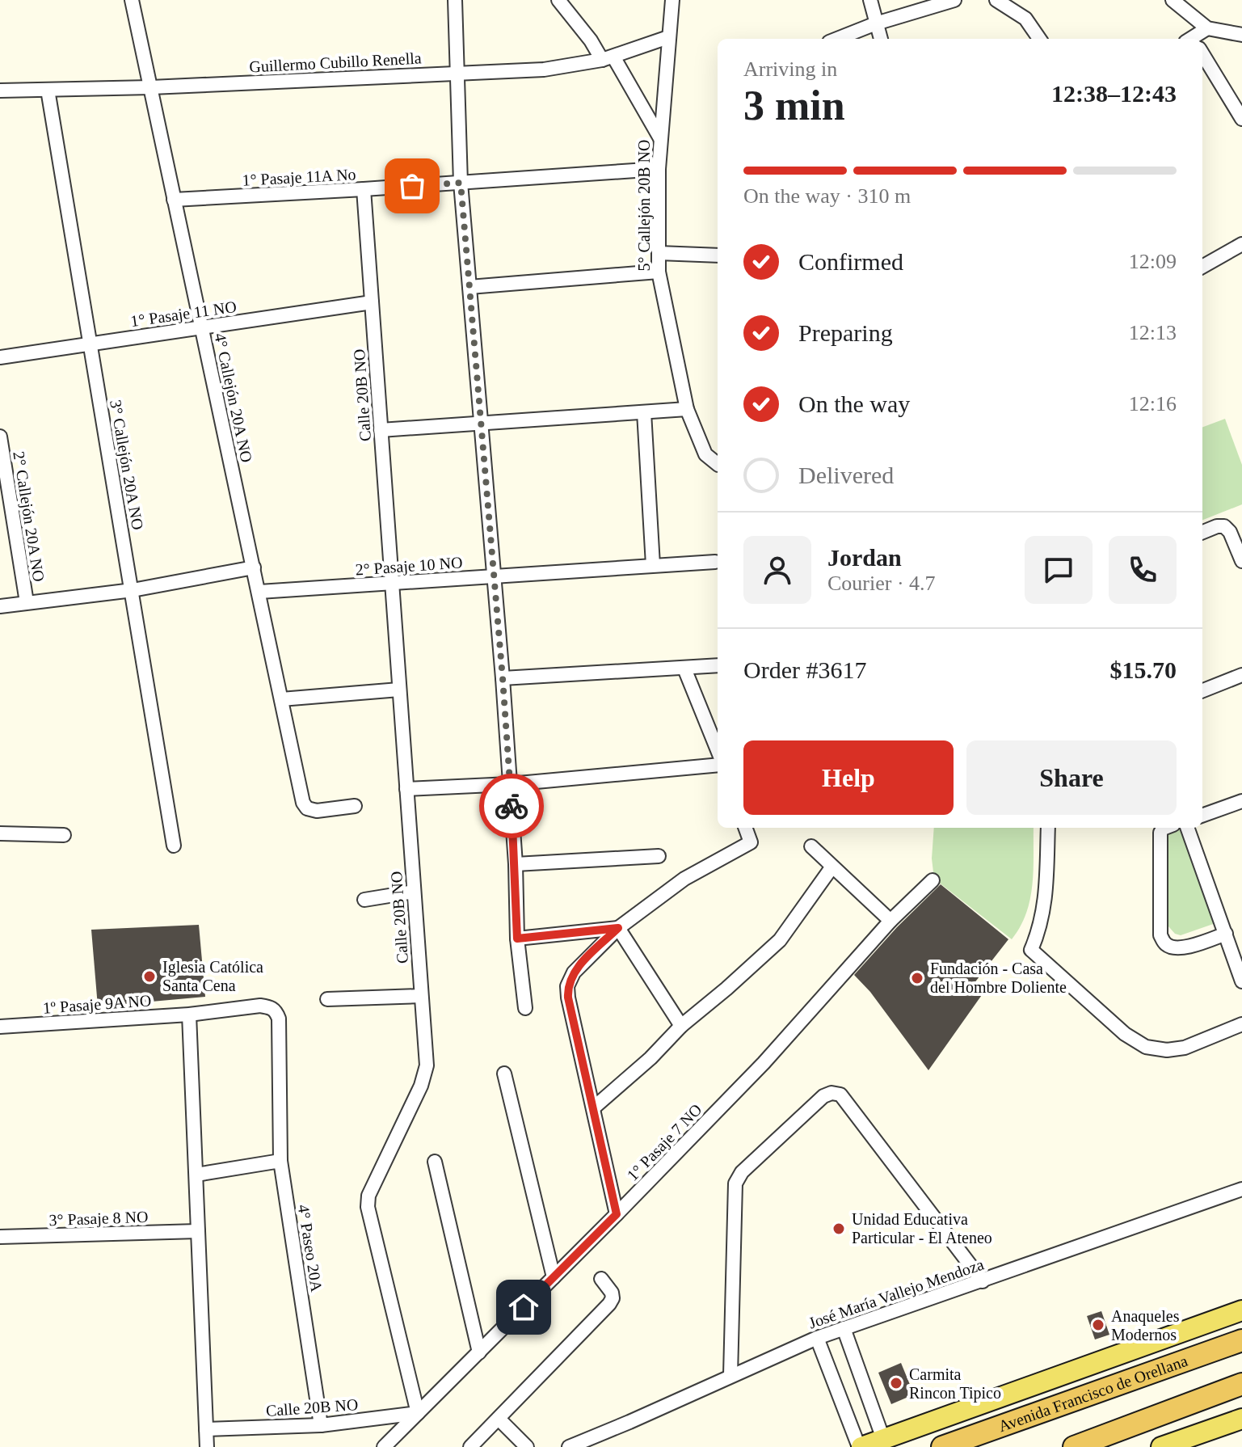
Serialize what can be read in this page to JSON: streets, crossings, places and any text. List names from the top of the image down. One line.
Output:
{"streets":{"highway":["Avenida Francisco de Orellana"],"street":["Guillermo Cubillo Renella","1° Pasaje 11A No","5° Callejón 20B NO","1° Pasaje 11 NO","Calle 20B NO","4° Callejón 20A NO","3° Callejón 20A NO","2° Callejón 20A NO","2° Pasaje 10 NO","1º Pasaje 9A NO","1° Pasaje 7 NO","3° Pasaje 8 NO","4° Paseo 20A","José María Vallejo Mendoza"]},"crossings":[["Guillermo Cubillo Renella","5° Callejón 20B NO"],["Guillermo Cubillo Renella","4° Callejón 20A NO"],["Guillermo Cubillo Renella","3° Callejón 20A NO"],["1° Pasaje 11A No","5° Callejón 20B NO"],["1° Pasaje 11A No","Calle 20B NO"],["1° Pasaje 11A No","4° Callejón 20A NO"],["1° Pasaje 11 NO","Calle 20B NO"],["1° Pasaje 11 NO","4° Callejón 20A NO"],["1° Pasaje 11 NO","3° Callejón 20A NO"],["Calle 20B NO","2° Pasaje 10 NO"],["Calle 20B NO","1° Pasaje 7 NO"],["Calle 20B NO","4° Paseo 20A"],["4° Callejón 20A NO","2° Pasaje 10 NO"],["1º Pasaje 9A NO","4° Paseo 20A"]],"places":["Iglesia Católica Santa Cena","Fundación - Casa del Hombre Doliente","Unidad Educativa Particular - El Ateneo","Anaqueles Modernos","Carmita Rincon Tipico"],"page":{"heading":["3 min","Arriving in","12:38–12:43"],"panel":["Jordan","Courier · 4.7","Order #3617","$15.70"],"bar":"On the way · 310 m","list":[["Confirmed","12:09"],["Preparing","12:13"],["On the way","12:16"],"Delivered"],"buttons":["Help","Share"]}}
